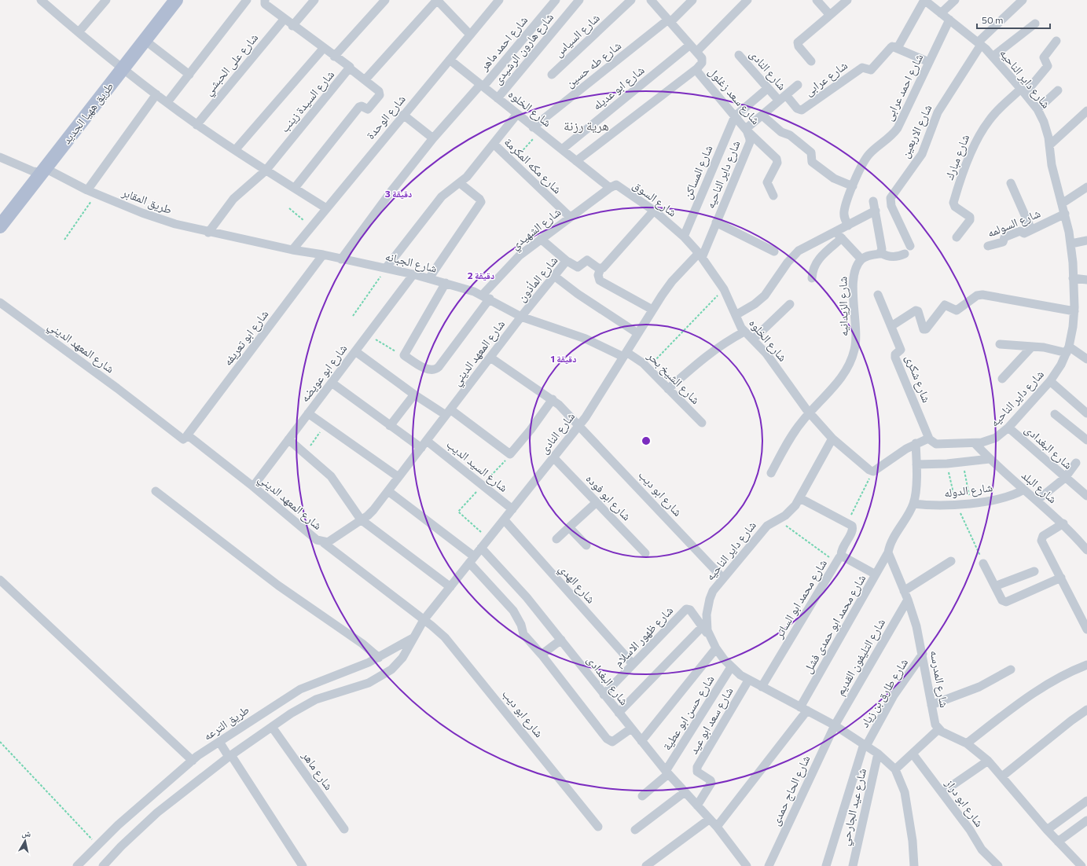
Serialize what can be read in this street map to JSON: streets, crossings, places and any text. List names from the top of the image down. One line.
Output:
{"streets":{"main road":["طريق ههيا الجديد"],"street":["شارع السياس","شارع احمد ماهر","شارع هارون الرشيدى","شارع على الحبشي","شارع طه حسين","شارع النادى","شارع عرابى","شارع داير الناحيه","شارع احمد عرابى","شارع ابو عديله","شارع سعد زغلول","شارع السيدة زينب","شارع الخلوه","شارع الوحدة","شارع الاربعين","شارع مبارك","شارع مكه المكرمة","شارع المساكن","شارع السوق","طريق المقابر","شارع السولمه","شارع الشهيدي","شارع الجبانه","شارع المأذون","شارع الزيدانيه","شارع ابو تعريفه","شارع المعهد الديني","شارع ابو عويضه","شارع الشيخ بحر","شارع شكرى","شارع البغدادى","شارع السيد الديب","شارع البلد","شارع الدوله","شارع ابو ديب","شارع ابو فوده","شارع الهدي","شارع محمد ابو الساتر","شارع محمد ابو حمدى فشل","شارع ظهور الاسلام","شارع التليفون القديم","شارع المدرسه","شارع طارق بن زياد","شارع حسن ابو عطية","شارع سعد ابو عيد","طريق الترعه","شارع ماهر","شارع الحاج حمدى","شارع ابو دراز","شارع عيد الجارحي"]},"crossings":[["شارع احمد ماهر","شارع الخلوه"],["شارع احمد ماهر","شارع الجبانه"],["شارع هارون الرشيدى","شارع الخلوه"],["شارع على الحبشي","شارع السيدة زينب"],["شارع طه حسين","شارع سعد زغلول"],["شارع طه حسين","شارع الخلوه"],["شارع النادى","شارع عرابى"],["شارع النادى","شارع داير الناحيه"],["شارع النادى","شارع الخلوه"],["شارع النادى","شارع الجبانه"],["شارع النادى","شارع الشيخ بحر"],["شارع النادى","شارع البغدادى"],["شارع النادى","شارع السيد الديب"],["شارع النادى","شارع ابو ديب"],["شارع النادى","شارع ابو فوده"],["شارع النادى","شارع الهدي"],["شارع النادى","طريق الترعه"],["شارع عرابى","شارع داير الناحيه"],["شارع داير الناحيه","شارع احمد عرابى"],["شارع داير الناحيه","شارع سعد زغلول"],["شارع داير الناحيه","شارع الخلوه"],["شارع داير الناحيه","شارع الاربعين"],["شارع داير الناحيه","شارع مبارك"],["شارع داير الناحيه","شارع السولمه"],["شارع داير الناحيه","شارع شكرى"],["شارع داير الناحيه","شارع البغدادى"],["شارع داير الناحيه","شارع البلد"],["شارع داير الناحيه","شارع ابو ديب"],["شارع داير الناحيه","شارع محمد ابو الساتر"],["شارع داير الناحيه","شارع محمد ابو حمدى فشل"],["شارع داير الناحيه","شارع ظهور الاسلام"],["شارع داير الناحيه","شارع التليفون القديم"],["شارع داير الناحيه","شارع طارق بن زياد"],["شارع داير الناحيه","شارع حسن ابو عطية"],["شارع داير الناحيه","شارع سعد ابو عيد"],["شارع داير الناحيه","شارع الحاج حمدى"],["شارع داير الناحيه","شارع عيد الجارحي"],["شارع ابو عديله","شارع سعد زغلول"],["شارع ابو عديله","شارع الخلوه"],["شارع سعد زغلول","شارع المساكن"],["شارع السيدة زينب","طريق المقابر"],["شارع الخلوه","شارع الوحدة"],["شارع الخلوه","شارع المساكن"],["شارع الخلوه","شارع السوق"],["شارع الخلوه","شارع الشهيدي"],["شارع الخلوه","شارع الزيدانيه"],["طريق ههيا الجديد","طريق المقابر"],["شارع الوحدة","طريق المقابر"],["شارع الوحدة","شارع الجبانه"],["شارع مكه المكرمة","شارع الشهيدي"],["شارع المساكن","شارع السوق"],["شارع السوق","شارع الشهيدي"],["طريق المقابر","شارع الجبانه"],["شارع الشهيدي","شارع الجبانه"],["شارع الجبانه","شارع المأذون"],["شارع الجبانه","شارع ابو تعريفه"],["شارع الجبانه","شارع المعهد الديني"],["شارع الجبانه","شارع ابو عويضه"],["شارع الجبانه","شارع الشيخ بحر"],["شارع المأذون","شارع المعهد الديني"],["شارع ابو تعريفه","شارع المعهد الديني"],["شارع المعهد الديني","شارع ابو عويضه"],["شارع المعهد الديني","شارع السيد الديب"],["شارع المعهد الديني","شارع ابو ديب"],["شارع البغدادى","شارع محمد ابو حمدى فشل"],["شارع البغدادى","شارع ظهور الاسلام"],["شارع البغدادى","شارع حسن ابو عطية"],["شارع البغدادى","شارع سعد ابو عيد"],["شارع البلد","شارع الدوله"],["شارع ابو ديب","طريق الترعه"],["شارع الهدي","شارع ظهور الاسلام"],["شارع محمد ابو الساتر","شارع محمد ابو حمدى فشل"],["شارع محمد ابو حمدى فشل","شارع المدرسه"],["شارع التليفون القديم","شارع المدرسه"],["شارع التليفون القديم","شارع الحاج حمدى"],["شارع المدرسه","شارع طارق بن زياد"],["طريق الترعه","شارع ماهر"]],"districts":["هرية رزنة"],"scale_bar":"50 m","north":"top","rings":["3 دقيقة","2 دقيقة","1 دقيقة"]}
